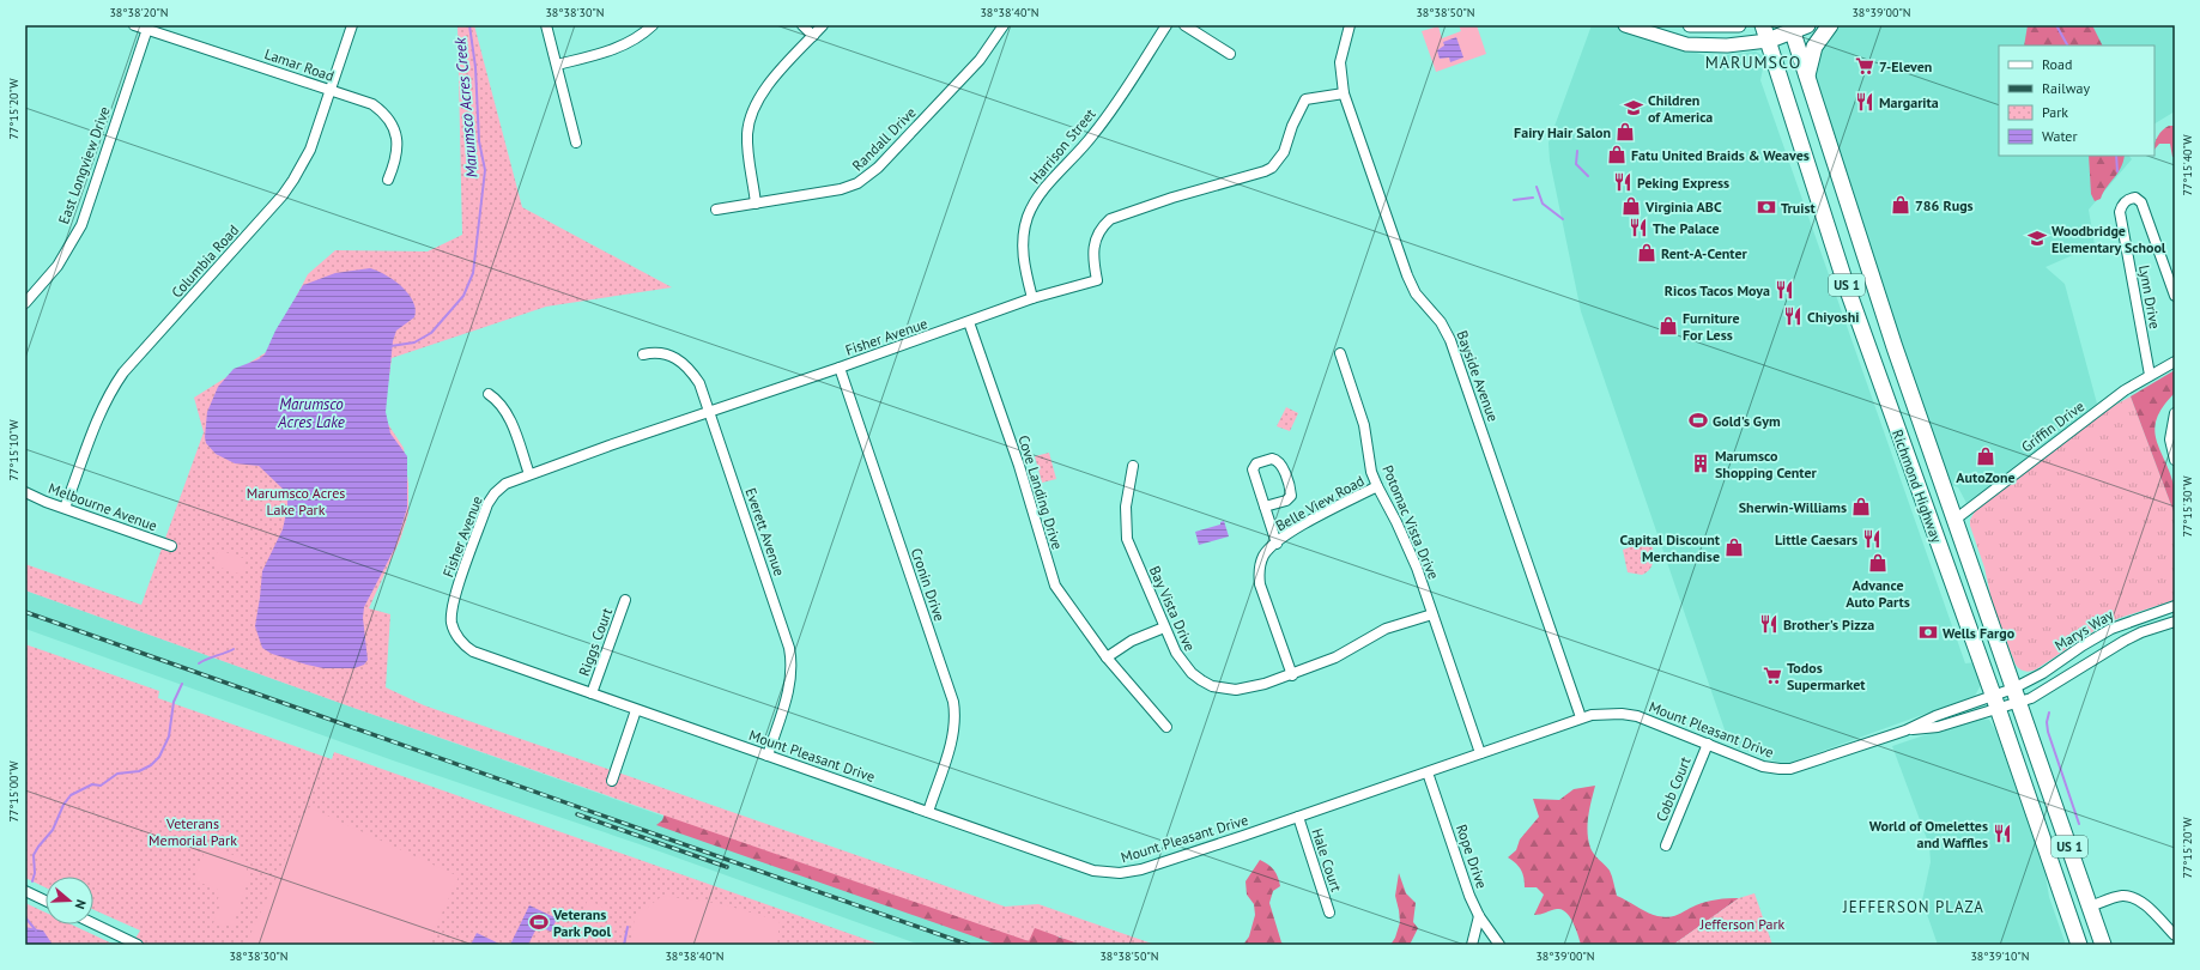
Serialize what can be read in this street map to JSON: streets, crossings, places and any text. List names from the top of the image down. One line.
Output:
{"streets":{"main road":["US 1","Richmond Highway"],"street":["Lamar Road","Randall Drive","Harrison Street","East Longview Drive","Columbia Road","Lynn Drive","Fisher Avenue","Bayside Avenue","Griffin Drive","Cove Landing Drive","Belle View Road","Melbourne Avenue","Potomac Vista Drive","Everett Avenue","Cronin Drive","Bay Vista Drive","Marys Way","Riggs Court","Mount Pleasant Drive","Cobb Court","Rope Drive","Hale Court"]},"crossings":[["Lamar Road","East Longview Drive"],["Lamar Road","Columbia Road"],["Harrison Street","Fisher Avenue"],["Columbia Road","Melbourne Avenue"],["Lynn Drive","Griffin Drive"],["Fisher Avenue","Bayside Avenue"],["Fisher Avenue","Cove Landing Drive"],["Fisher Avenue","Everett Avenue"],["Fisher Avenue","Cronin Drive"],["Fisher Avenue","Mount Pleasant Drive"],["Bayside Avenue","Mount Pleasant Drive"],["Griffin Drive","Richmond Highway"],["Richmond Highway","Marys Way"],["Richmond Highway","Mount Pleasant Drive"],["Belle View Road","Potomac Vista Drive"],["Belle View Road","Bay Vista Drive"],["Potomac Vista Drive","Bay Vista Drive"],["Potomac Vista Drive","Mount Pleasant Drive"],["Everett Avenue","Mount Pleasant Drive"],["Cronin Drive","Mount Pleasant Drive"],["Marys Way","Mount Pleasant Drive"],["Riggs Court","Mount Pleasant Drive"],["Mount Pleasant Drive","Cobb Court"],["Mount Pleasant Drive","Rope Drive"],["Mount Pleasant Drive","Hale Court"]],"districts":["MARUMSCO","JEFFERSON PLAZA"],"water":["Marumsco Acres Creek","Marumsco Acres Lake"],"parks":["Marumsco Acres Lake Park","Veterans Memorial Park","Jefferson Park"],"places":{"supermarket":["7-Eleven","Todos Supermarket"],"restaurant":["Margarita","Peking Express","The Palace","Ricos Tacos Moya","Chiyoshi","Little Caesars","Brother's Pizza","World of Omelettes and Waffles"],"school or university":["Children of America","Woodbridge Elementary School"],"shop":["Fairy Hair Salon","Fatu United Braids & Weaves","786 Rugs","Virginia ABC","Rent-A-Center","Furniture For Less","AutoZone","Sherwin-Williams","Capital Discount Merchandise","Advance Auto Parts"],"bank":["Truist","Wells Fargo"],"sports":["Gold's Gym","Veterans Park Pool"],"building":["Marumsco Shopping Center"]},"legend":["Road","Railway","Park","Water"],"north":"right","coordinates":["38°38'20\"N","38°38'30\"N","38°38'40\"N","38°38'50\"N","38°39'00\"N","77°15'20\"W","77°15'40\"W","77°15'10\"W","77°15'30\"W","77°15'00\"W","38°39'10\"N"]}
